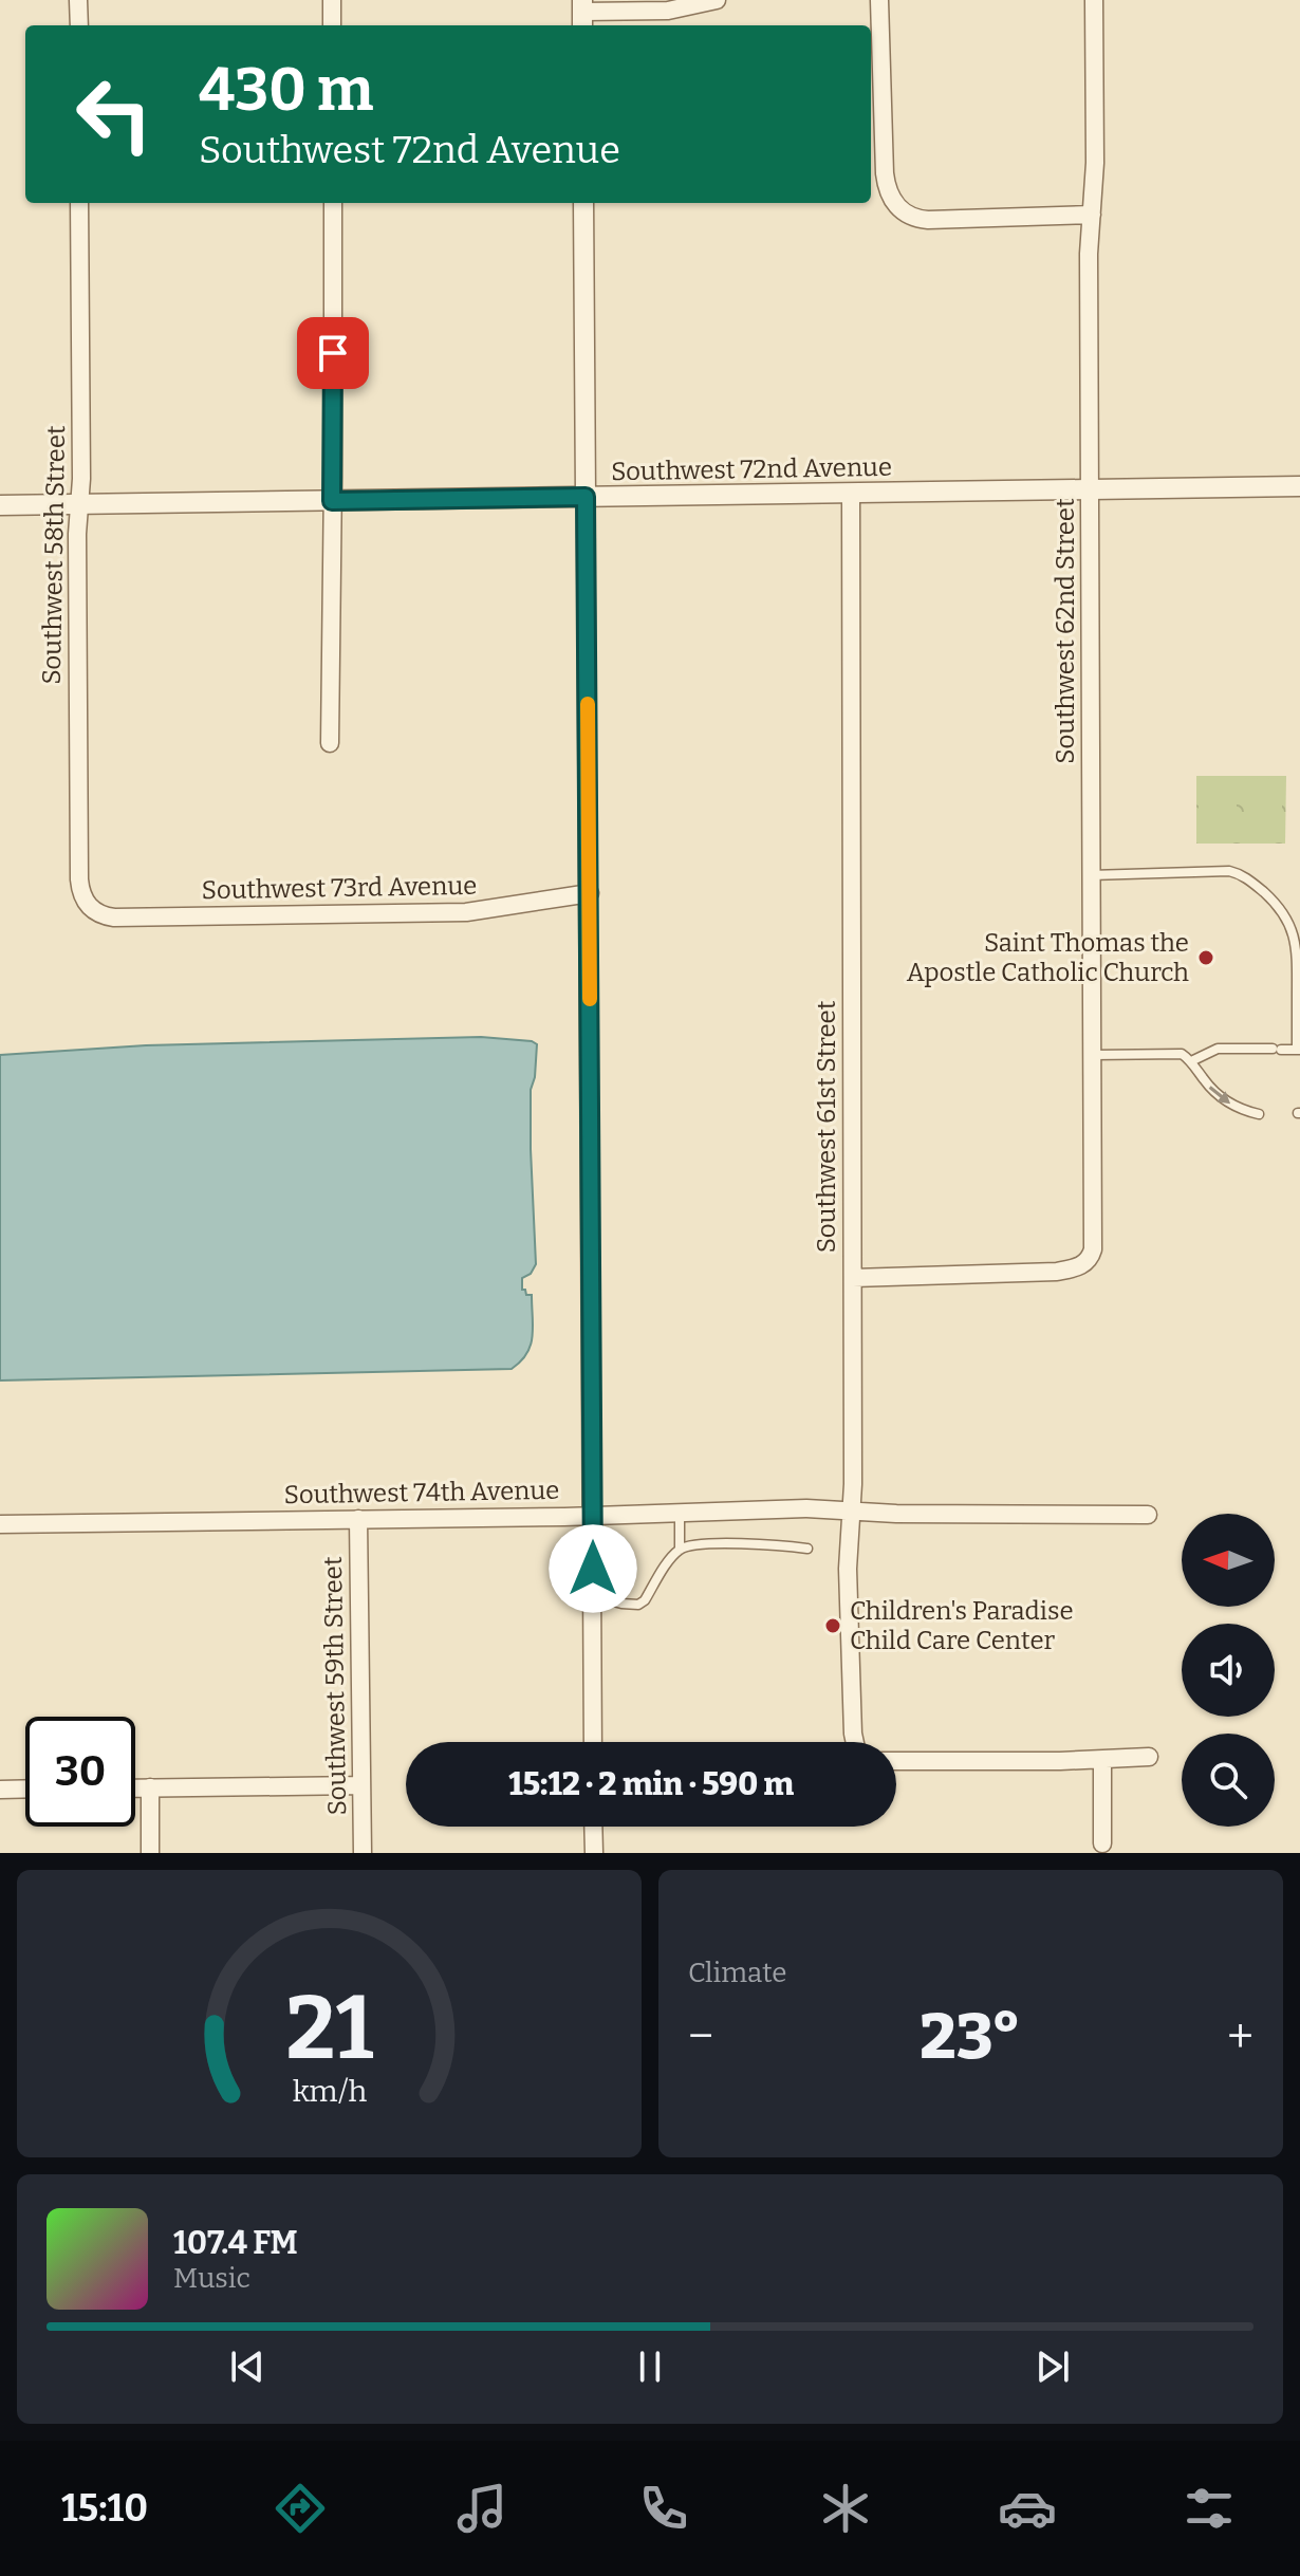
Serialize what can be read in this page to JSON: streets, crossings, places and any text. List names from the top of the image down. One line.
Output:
{"streets":{"street":["Southwest 72nd Avenue","Southwest 58th Street","Southwest 62nd Street","Southwest 73rd Avenue","Southwest 61st Street","Southwest 74th Avenue","Southwest 59th Street"]},"crossings":[["Southwest 72nd Avenue","Southwest 58th Street"],["Southwest 72nd Avenue","Southwest 62nd Street"],["Southwest 72nd Avenue","Southwest 61st Street"],["Southwest 58th Street","Southwest 73rd Avenue"],["Southwest 62nd Street","Southwest 61st Street"],["Southwest 61st Street","Southwest 74th Avenue"],["Southwest 74th Avenue","Southwest 59th Street"]],"places":["Saint Thomas the Apostle Catholic Church","Children's Paradise Child Care Center"],"north":"left","page":{"turn":["430 m","Southwest 72nd Avenue"],"limit":"30","trip":"15:12 · 2 min · 590 m","tile":"Climate","heat":["−","23°","+"],"song":["107.4 FM","Music"],"tabs":"15:10","gauge":["21","km/h"]}}
